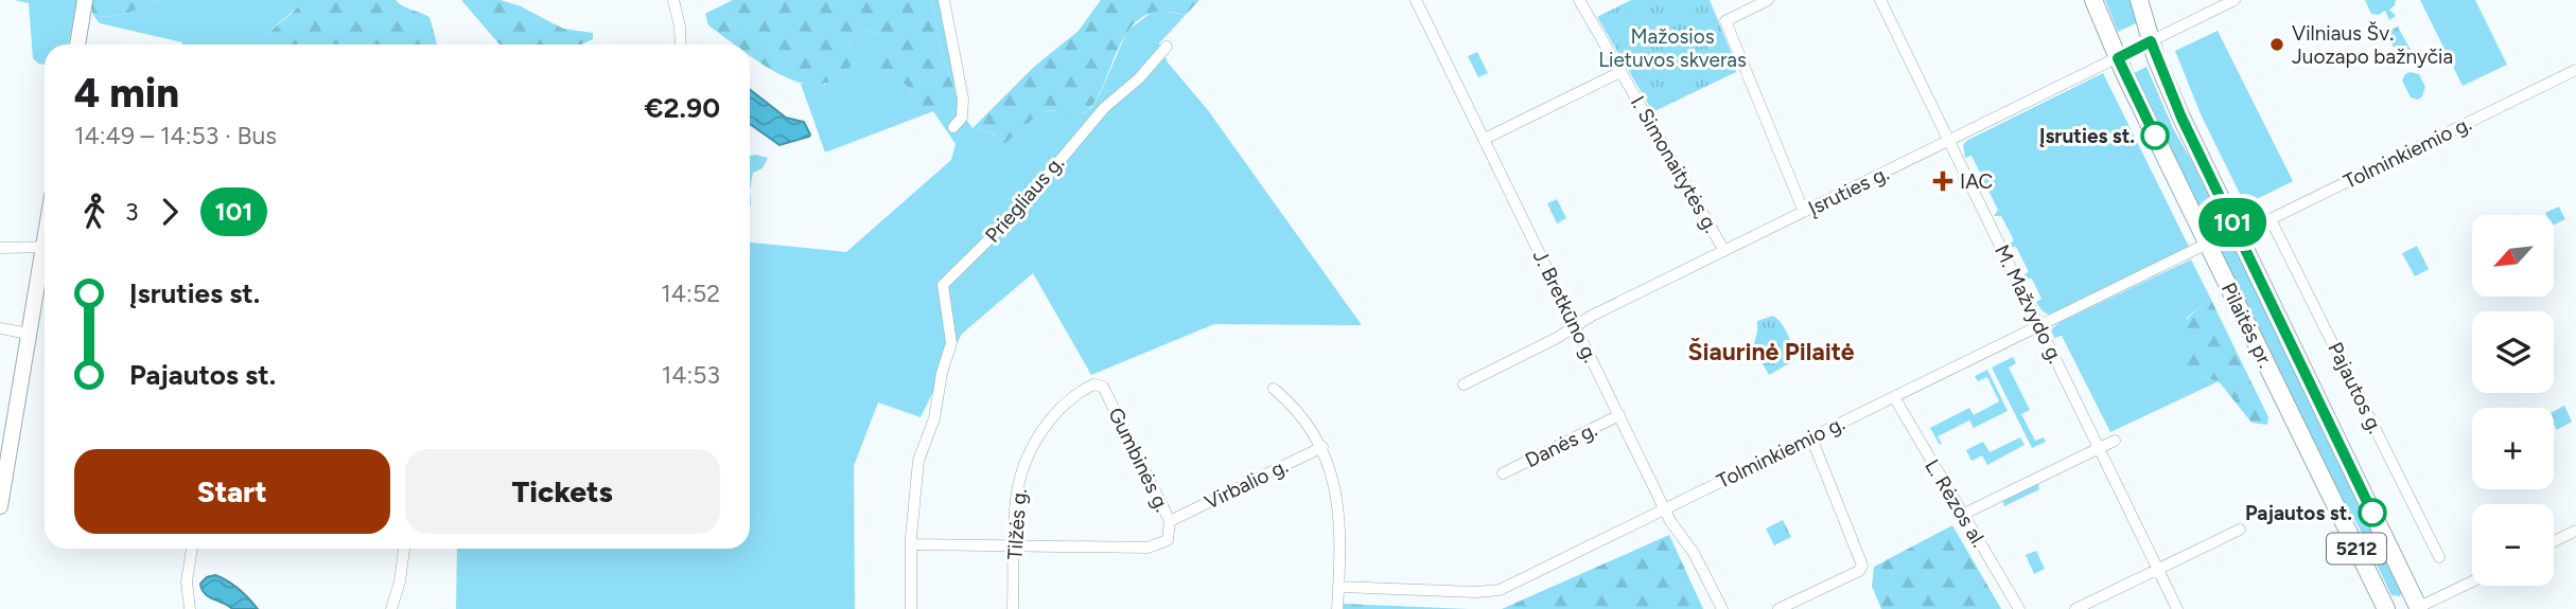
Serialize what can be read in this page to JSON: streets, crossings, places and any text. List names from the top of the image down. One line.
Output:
{"streets":{"main road":["Pilaitės pr.","5212"],"street":["Tolminkiemio g.","I. Simonaitytės g.","Įsruties g.","Priegliaus g.","M. Mažvydo g.","J. Bretkūno g.","Pajautos g.","Danės g.","Gumbinės g.","Virbalio g.","L. Rėzos al.","Tilžės g."]},"crossings":[["Tolminkiemio g.","M. Mažvydo g."],["Tolminkiemio g.","J. Bretkūno g."],["Tolminkiemio g.","Pilaitės pr."],["Tolminkiemio g.","Pajautos g."],["Tolminkiemio g.","L. Rėzos al."],["I. Simonaitytės g.","Įsruties g."],["Įsruties g.","M. Mažvydo g."],["Įsruties g.","J. Bretkūno g."],["Įsruties g.","Pilaitės pr."],["J. Bretkūno g.","Danės g."],["Gumbinės g.","Virbalio g."],["Gumbinės g.","Tilžės g."]],"districts":["Šiaurinė Pilaitė"],"parks":["Mažosios Lietuvos skveras"],"places":{"other":["Vilniaus Šv. Juozapo bažnyčia","Įsruties st.","Pajautos st."],"health":["IAC"]},"lines":["bus line 101"],"north":"bottom left","page":{"on_map":"101","heading":["4 min","14:49 – 14:53 · Bus","€2.90"],"legs":["3","101"],"map_buttons":["+","−"],"list":[{"name":"Įsruties st.","value":"14:52"},{"name":"Pajautos st.","value":"14:53"}],"buttons":["Start","Tickets"]}}
